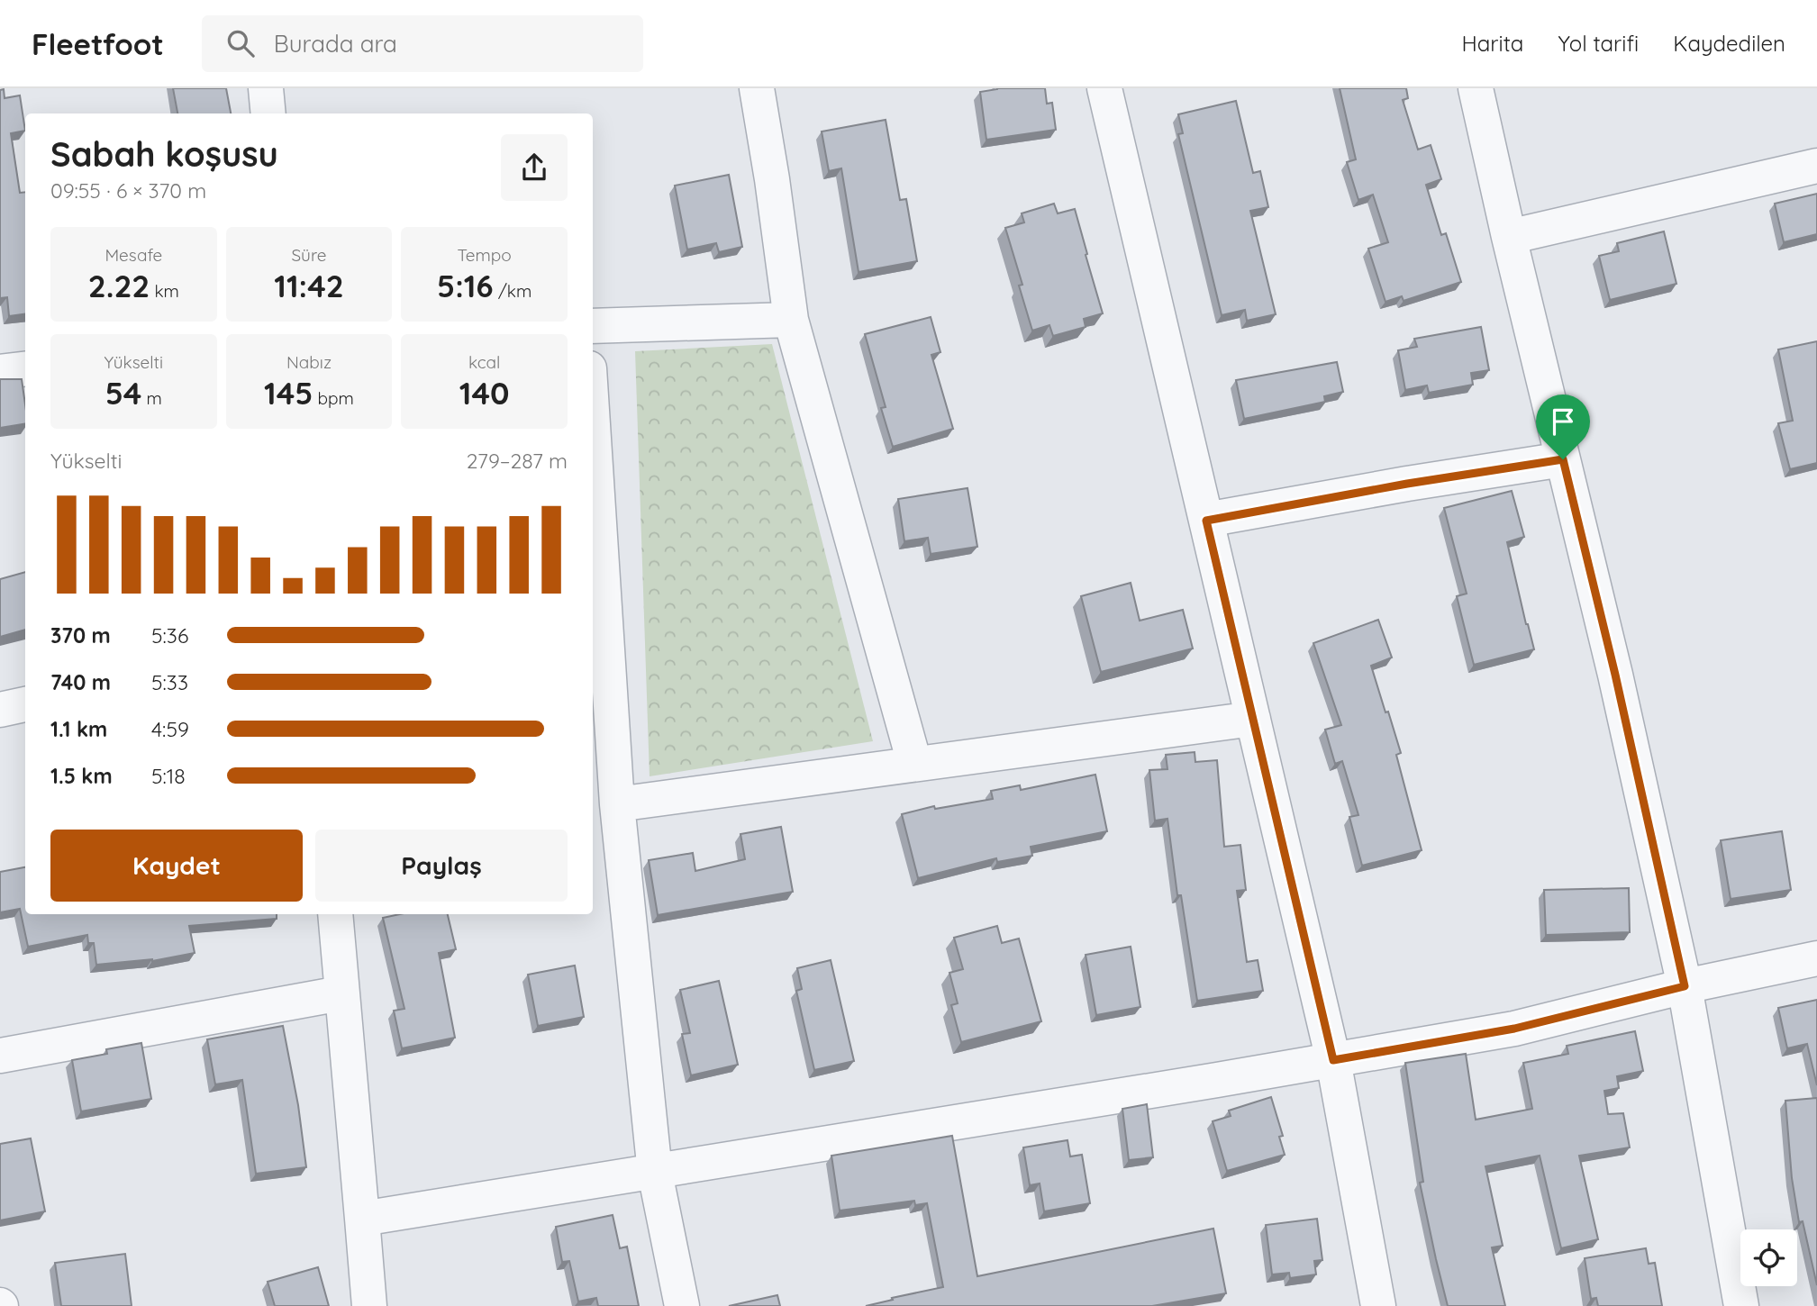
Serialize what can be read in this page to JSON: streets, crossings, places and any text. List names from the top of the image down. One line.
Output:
{"page":{"header":"Fleetfoot","search":"Burada ara","nav":["Harita","Yol tarifi","Kaydedilen"],"heading":["Sabah koşusu","09:55 · 6 × 370 m"],"stats":[["Mesafe","2.22 km"],["Süre","11:42"],["Tempo","5:16 /km"],["Yükselti","54 m"],["Nabız","145 bpm"],["kcal","140"]],"chart":["Yükselti","279–287 m"],"list":[{"name":"370 m","note":"5:36"},{"name":"740 m","note":"5:33"},{"name":"1.1 km","note":"4:59"},{"name":"1.5 km","note":"5:18"}],"buttons":["Kaydet","Paylaş"]}}
